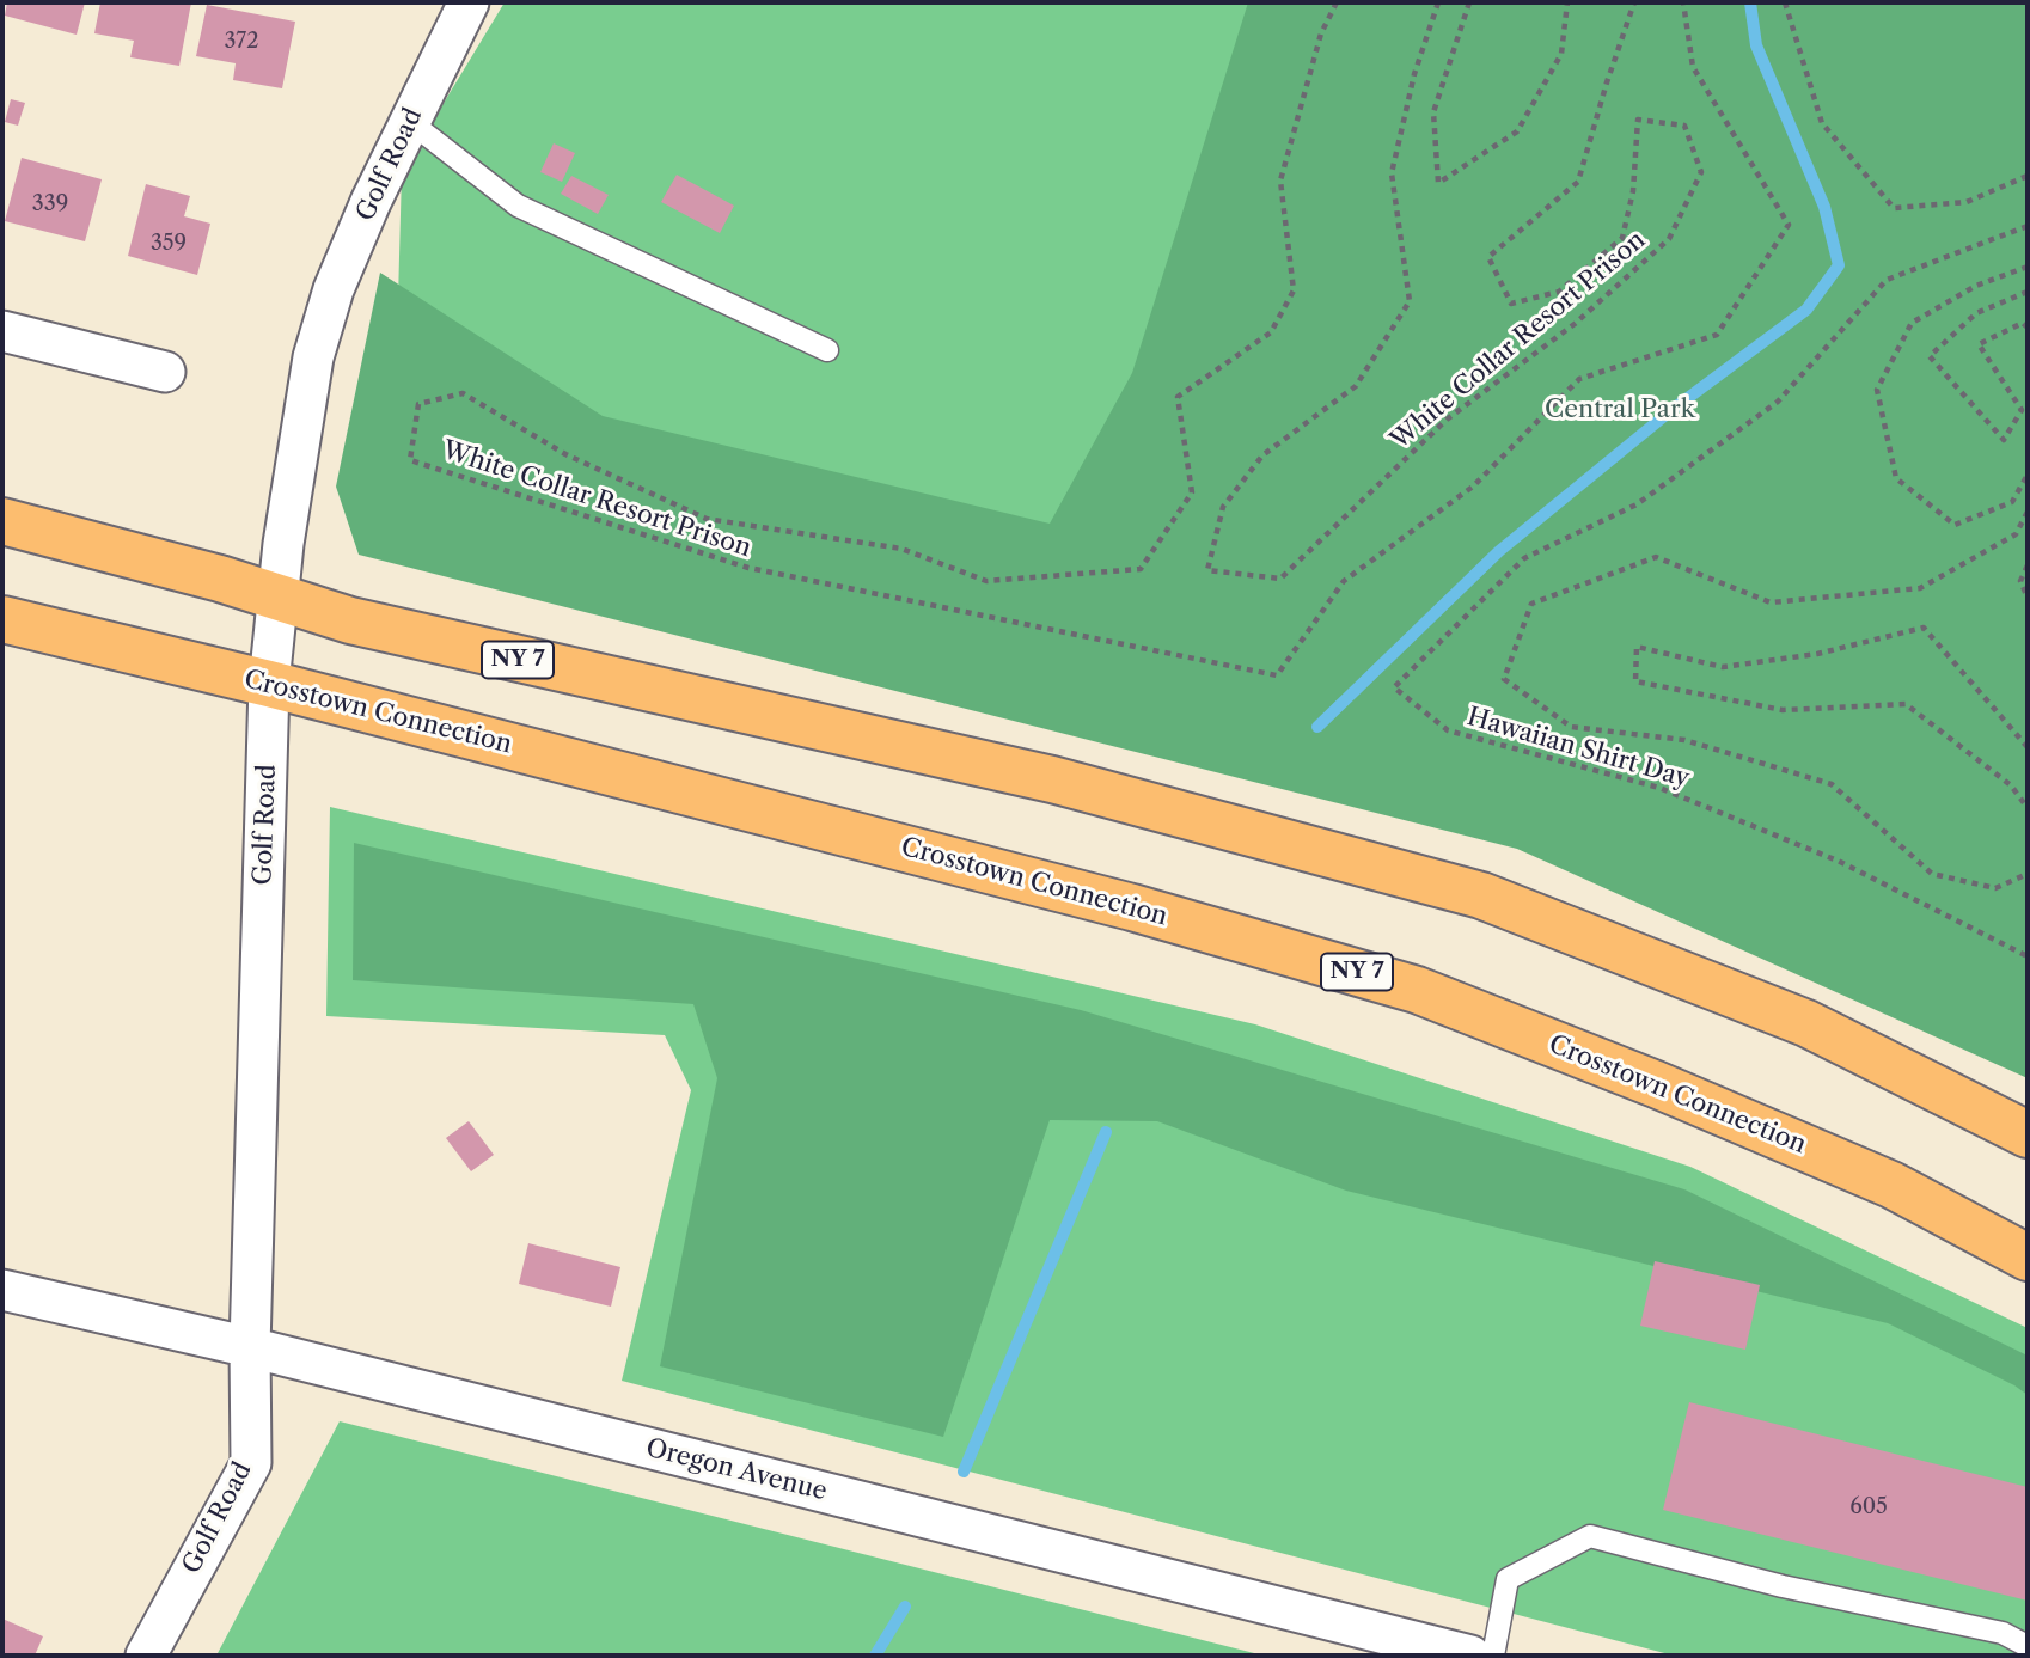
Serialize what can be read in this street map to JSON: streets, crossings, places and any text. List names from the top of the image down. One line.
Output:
{"streets":{"highway":["NY 7","Crosstown Connection"],"street":["Golf Road","Oregon Avenue"],"path":["White Collar Resort Prison","Hawaiian Shirt Day"]},"crossings":[["Golf Road","NY 7"],["Golf Road","Crosstown Connection"],["Golf Road","Oregon Avenue"]],"parks":["Central Park"],"house_numbers":["372","339","359","605"]}
